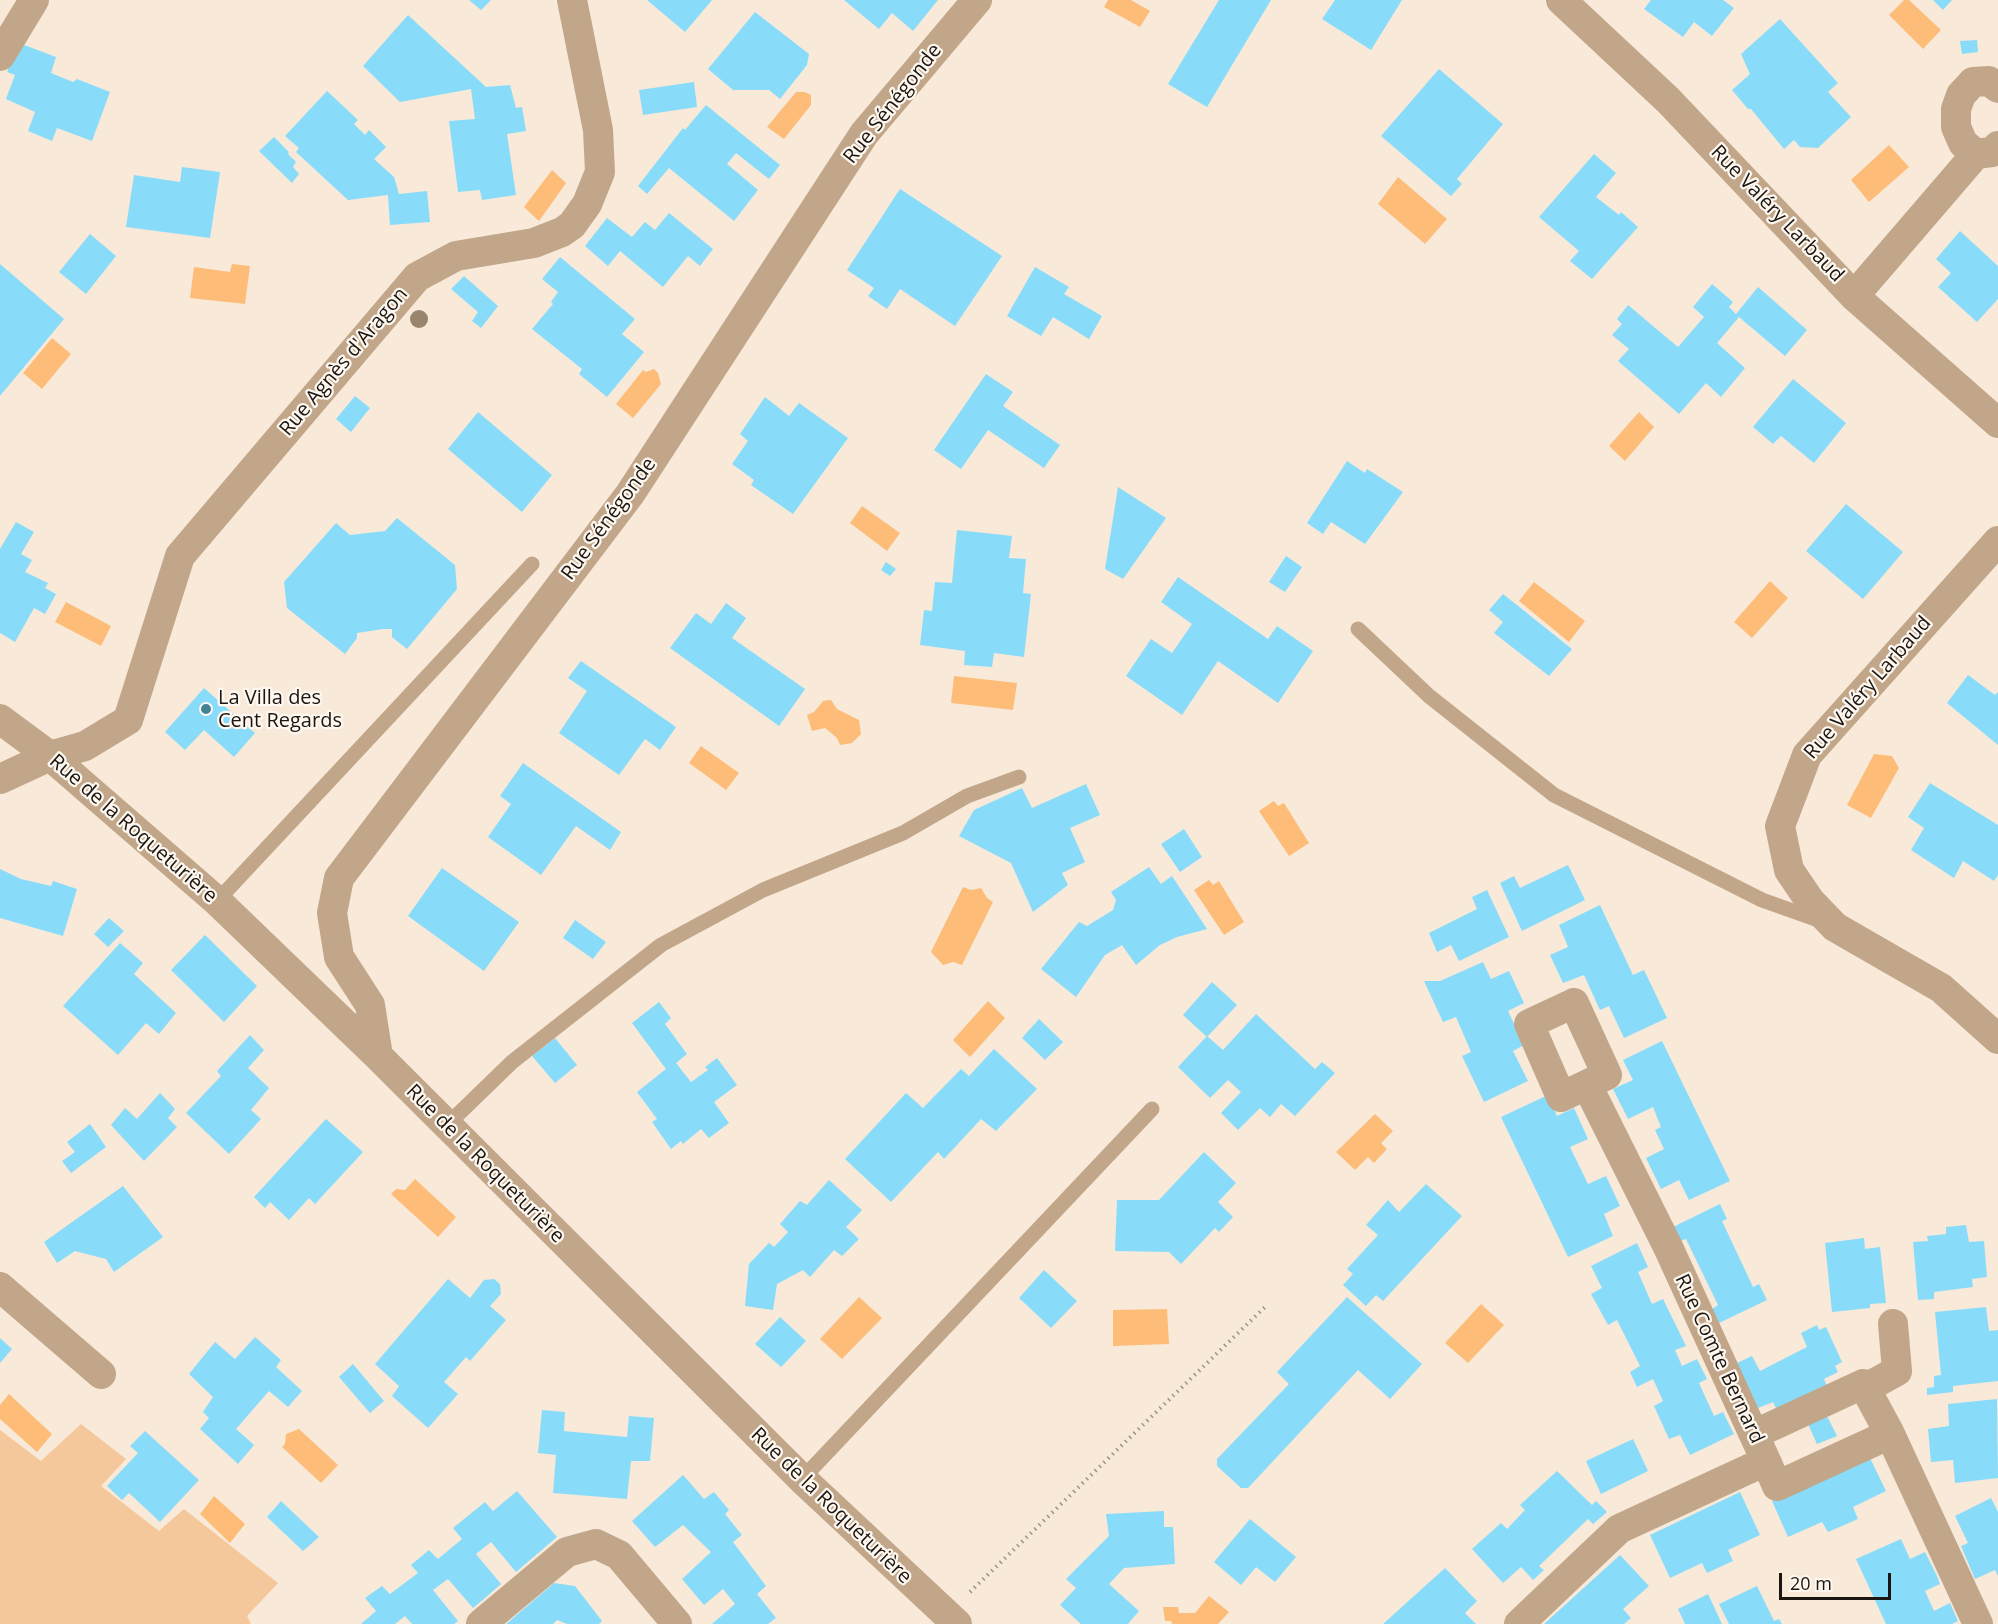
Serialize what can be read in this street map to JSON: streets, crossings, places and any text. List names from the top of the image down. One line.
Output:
{"streets":{"street":["Rue Sénégonde","Rue Valéry Larbaud","Rue Agnès d'Aragon","Rue de la Roqueturière","Rue Comte Bernard"]},"crossings":[["Rue Sénégonde","Rue de la Roqueturière"],["Rue Agnès d'Aragon","Rue de la Roqueturière"]],"places":["La Villa des Cent Regards"],"scale_bar":"20 m"}
